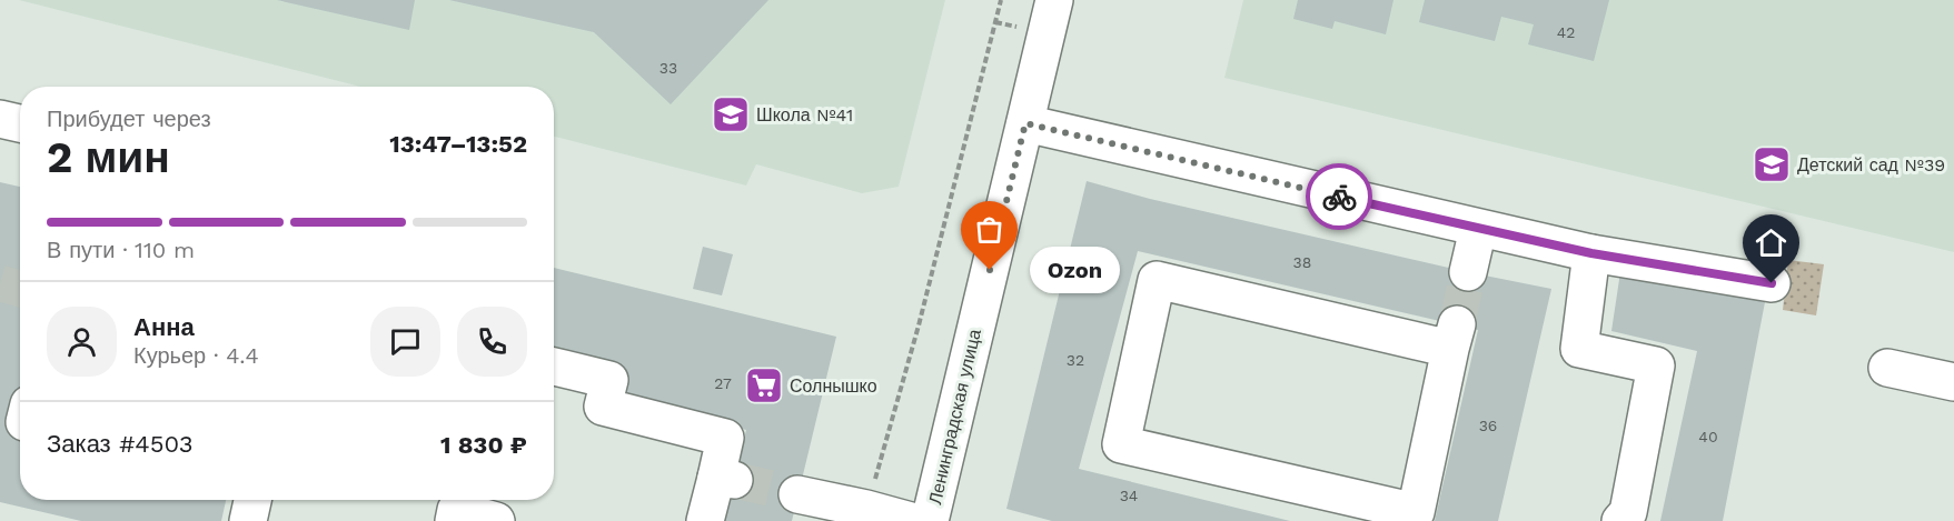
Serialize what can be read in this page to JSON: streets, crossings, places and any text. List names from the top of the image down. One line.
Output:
{"streets":{"street":["Ленинградская улица"]},"places":{"school or university":["Школа №41","Детский сад №39"],"other":["Ozon"],"supermarket":["Солнышко"]},"house_numbers":["42","33","38","32","27","36","40","34"],"page":{"heading":["2 мин","Прибудет через","13:47–13:52"],"panel":["Анна","Курьер · 4.4","Заказ #4503","1 830 ₽"],"bar":"В пути · 110 m","bubble":"Ozon"}}
